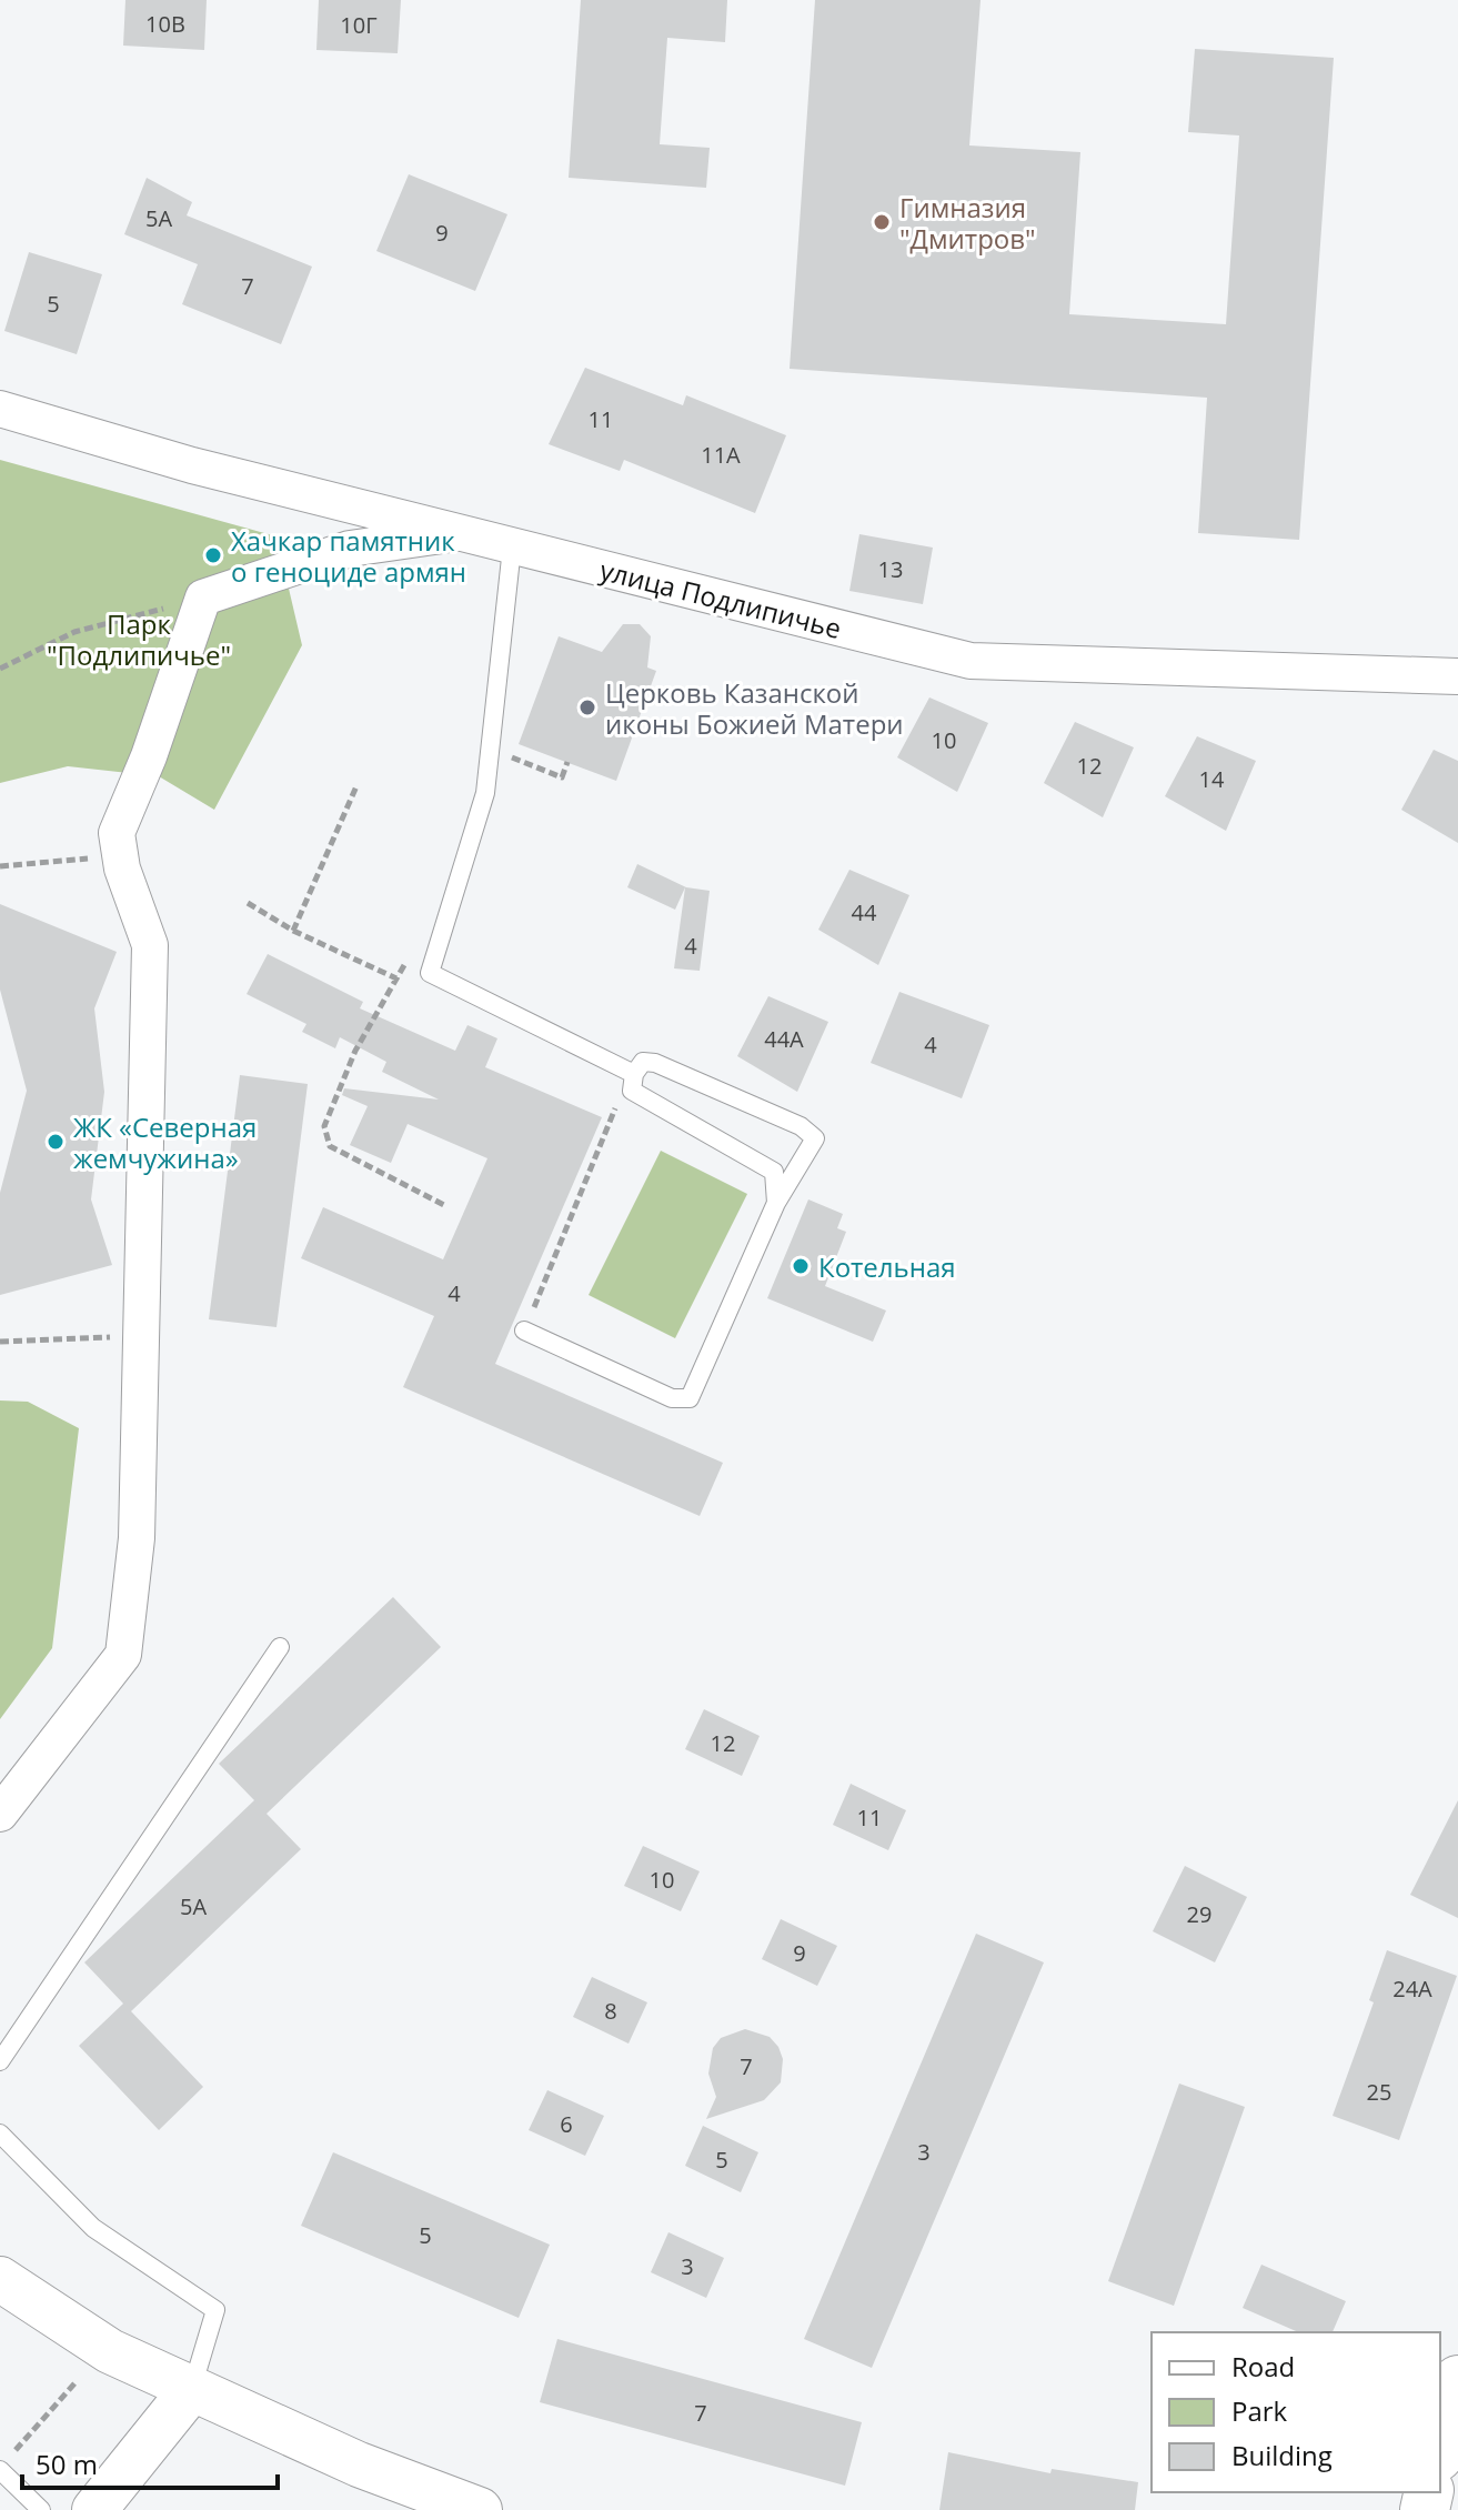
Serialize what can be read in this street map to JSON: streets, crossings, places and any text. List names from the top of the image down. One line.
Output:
{"streets":{"street":["улица Подлипичье"]},"parks":["Парк \"Подлипичье\""],"places":["Гимназия \"Дмитров\"","Хачкар памятник о геноциде армян","Церковь Казанской иконы Божией Матери","ЖК «Северная жемчужина»","Котельная"],"house_numbers":["10В","10Г","5А","9","7","5","11","11А","13","10","12","14","44","4","44А","4","4","12","11","10","5А","29","9","24А","8","7","25","6","3","5","5","3","7"],"legend":["Road","Park","Building"],"scale_bar":"50 m"}
